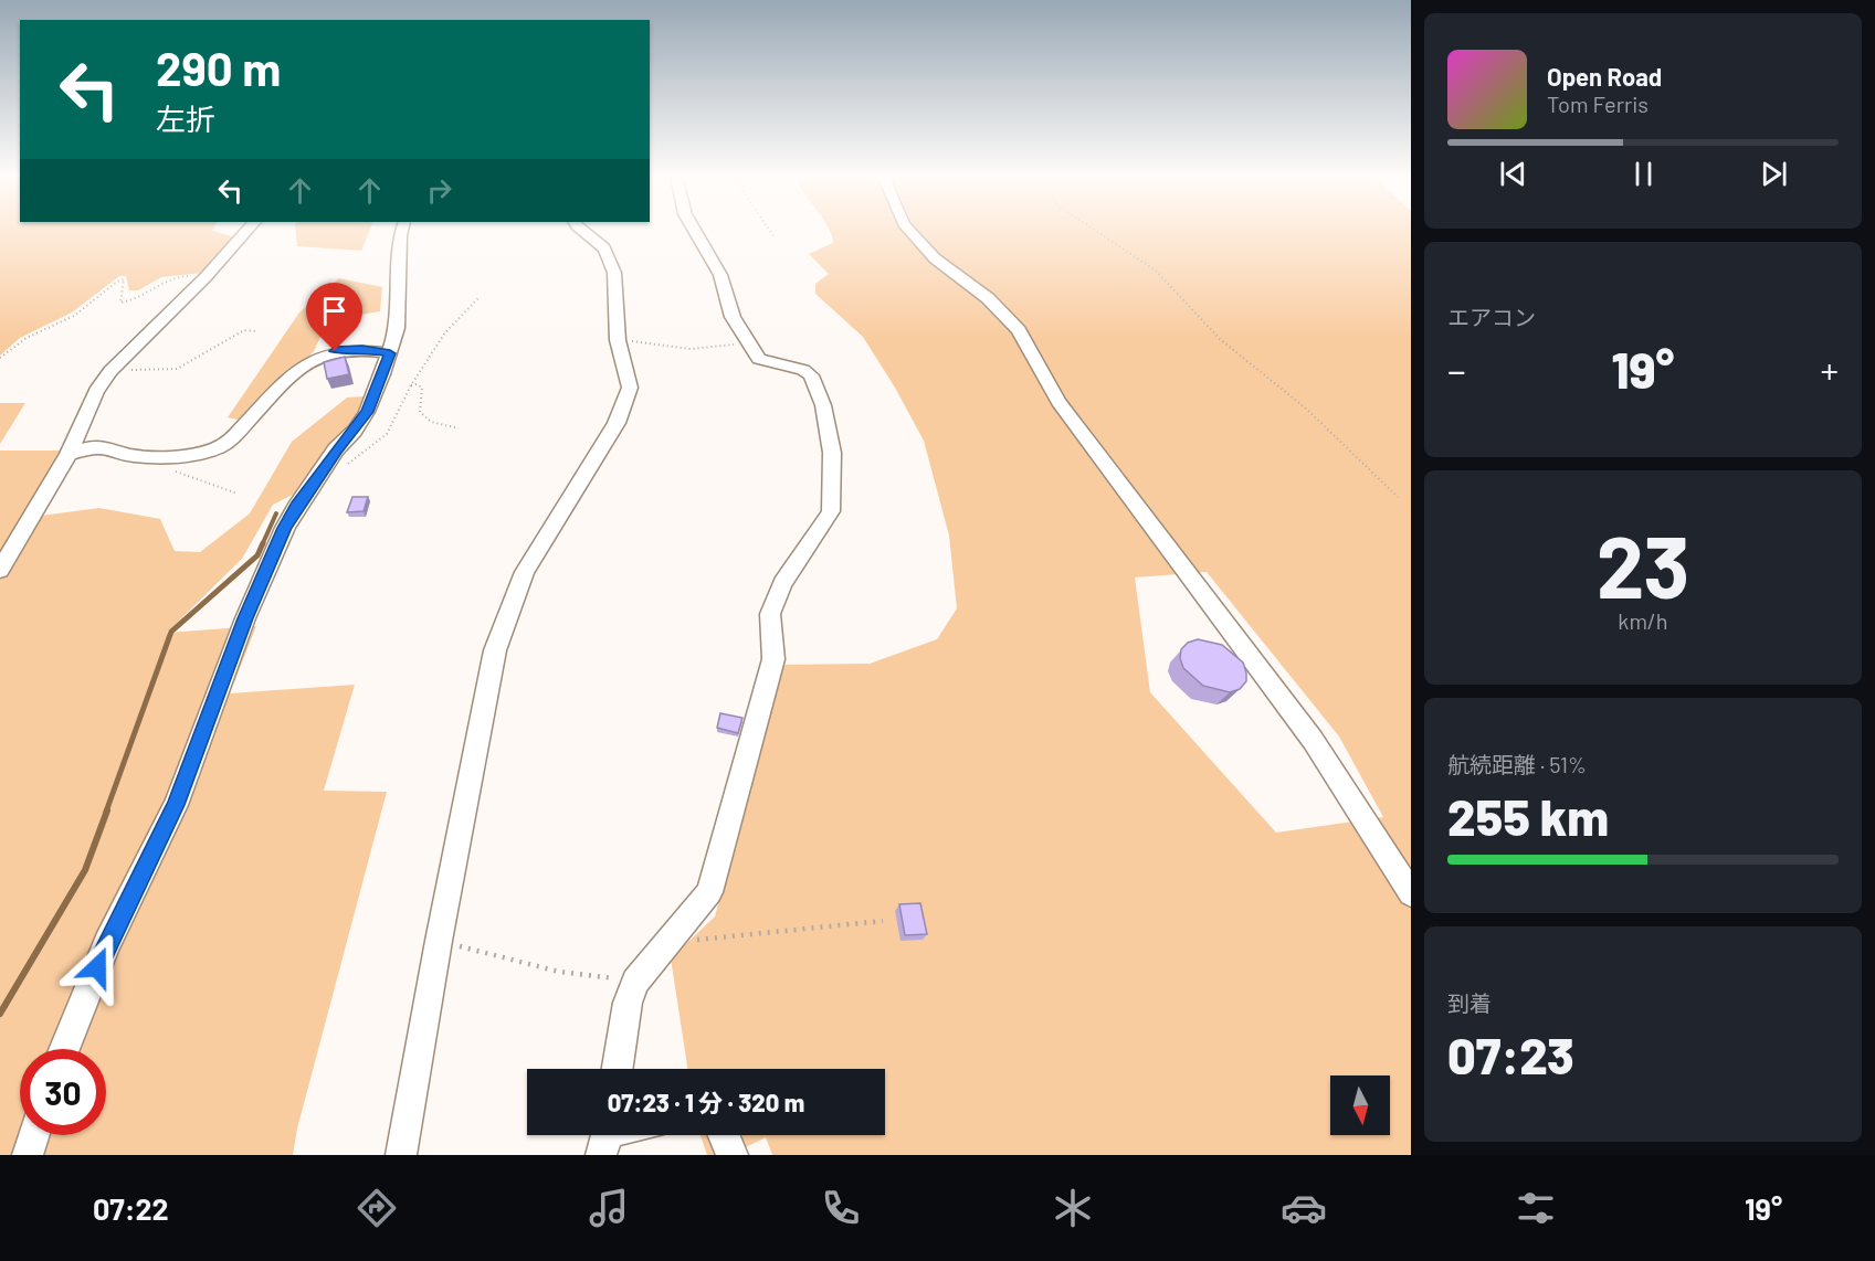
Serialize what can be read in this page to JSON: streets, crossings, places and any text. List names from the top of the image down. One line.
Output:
{"north":"bottom","page":{"turn":["290 m","左折"],"song":["Open Road","Tom Ferris"],"tile":["エアコン",["23","km/h"],["航続距離 · 51%","255 km"],["到着","07:23"]],"heat":["−","19°","+"],"limit":"30","trip":"07:23 · 1 分 · 320 m","tabs":["07:22","19°"]}}
